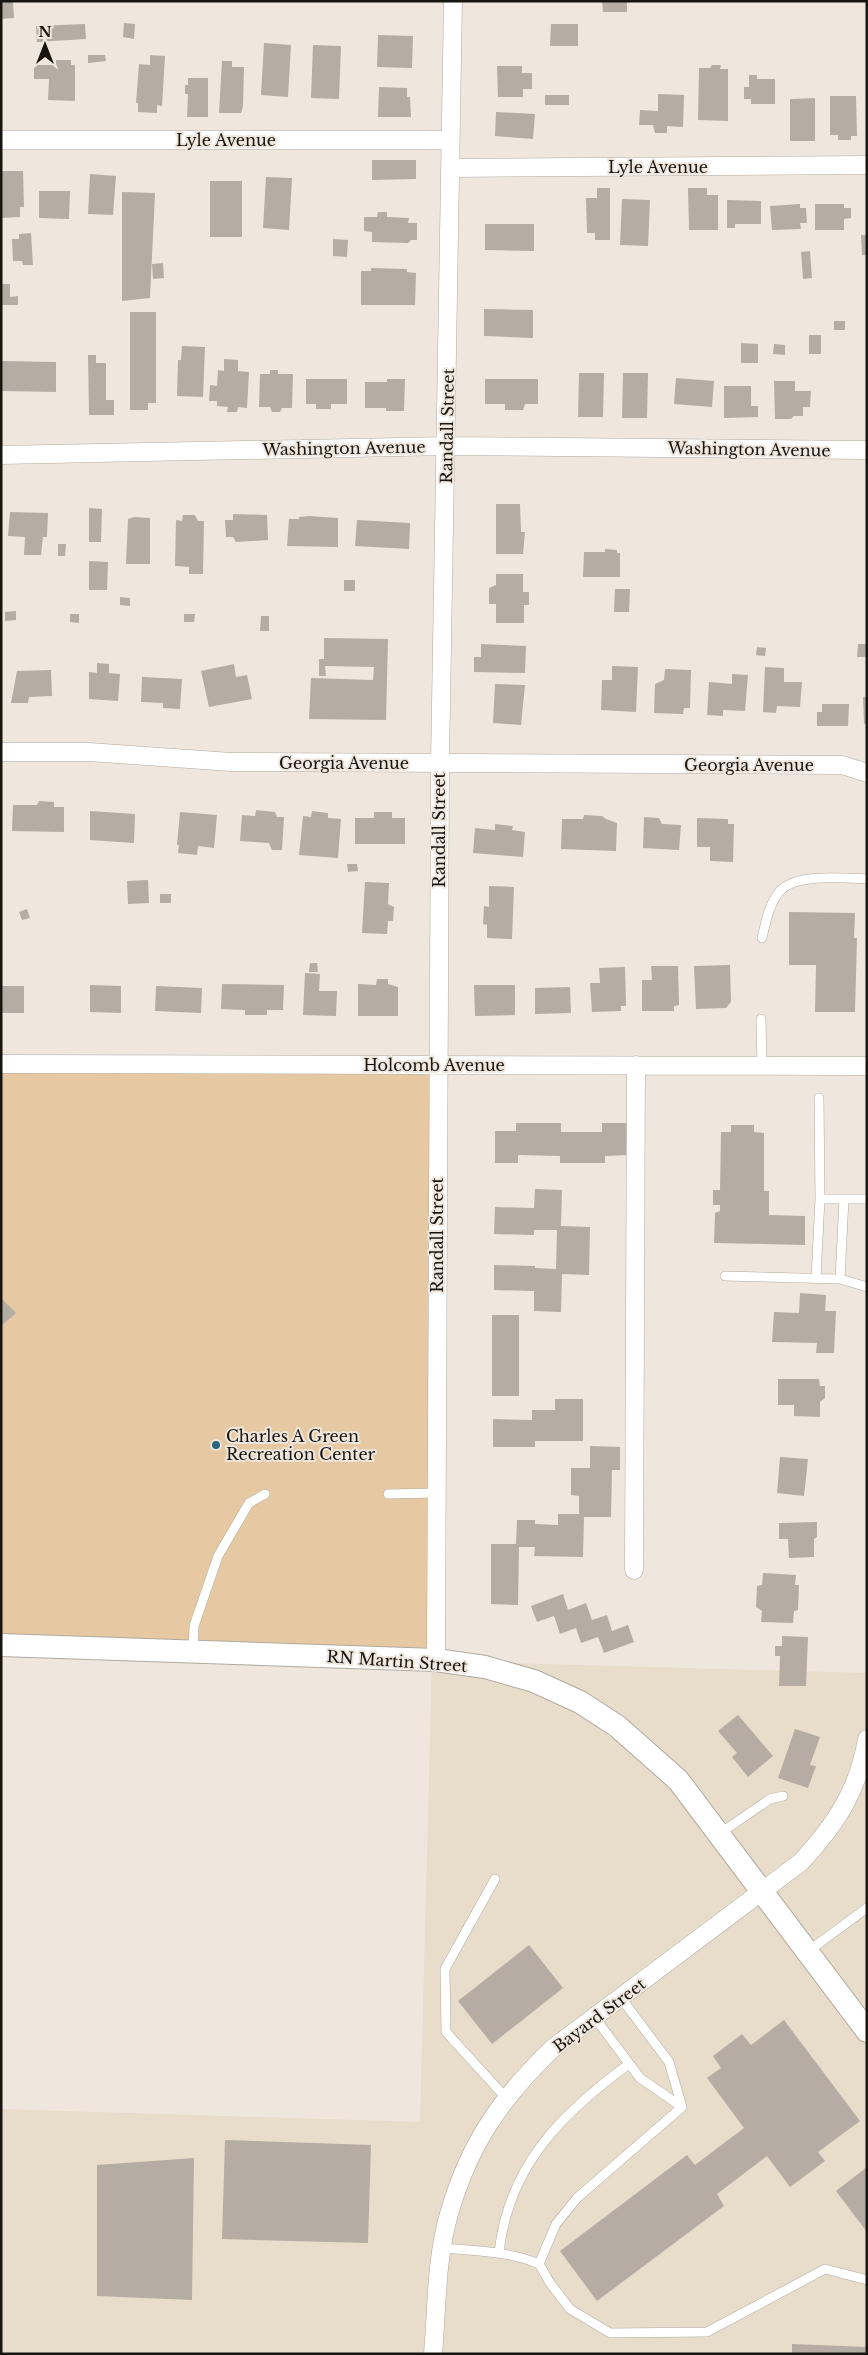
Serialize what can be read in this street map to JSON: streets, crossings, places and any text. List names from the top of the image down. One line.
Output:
{"streets":{"street":["Lyle Avenue","Randall Street","Washington Avenue","Georgia Avenue","Holcomb Avenue","RN Martin Street","Bayard Street"]},"crossings":[["Lyle Avenue","Randall Street"],["Randall Street","Washington Avenue"],["Randall Street","Georgia Avenue"],["Randall Street","Holcomb Avenue"],["Randall Street","RN Martin Street"],["RN Martin Street","Bayard Street"]],"places":["Charles A Green Recreation Center"],"north":"top"}
